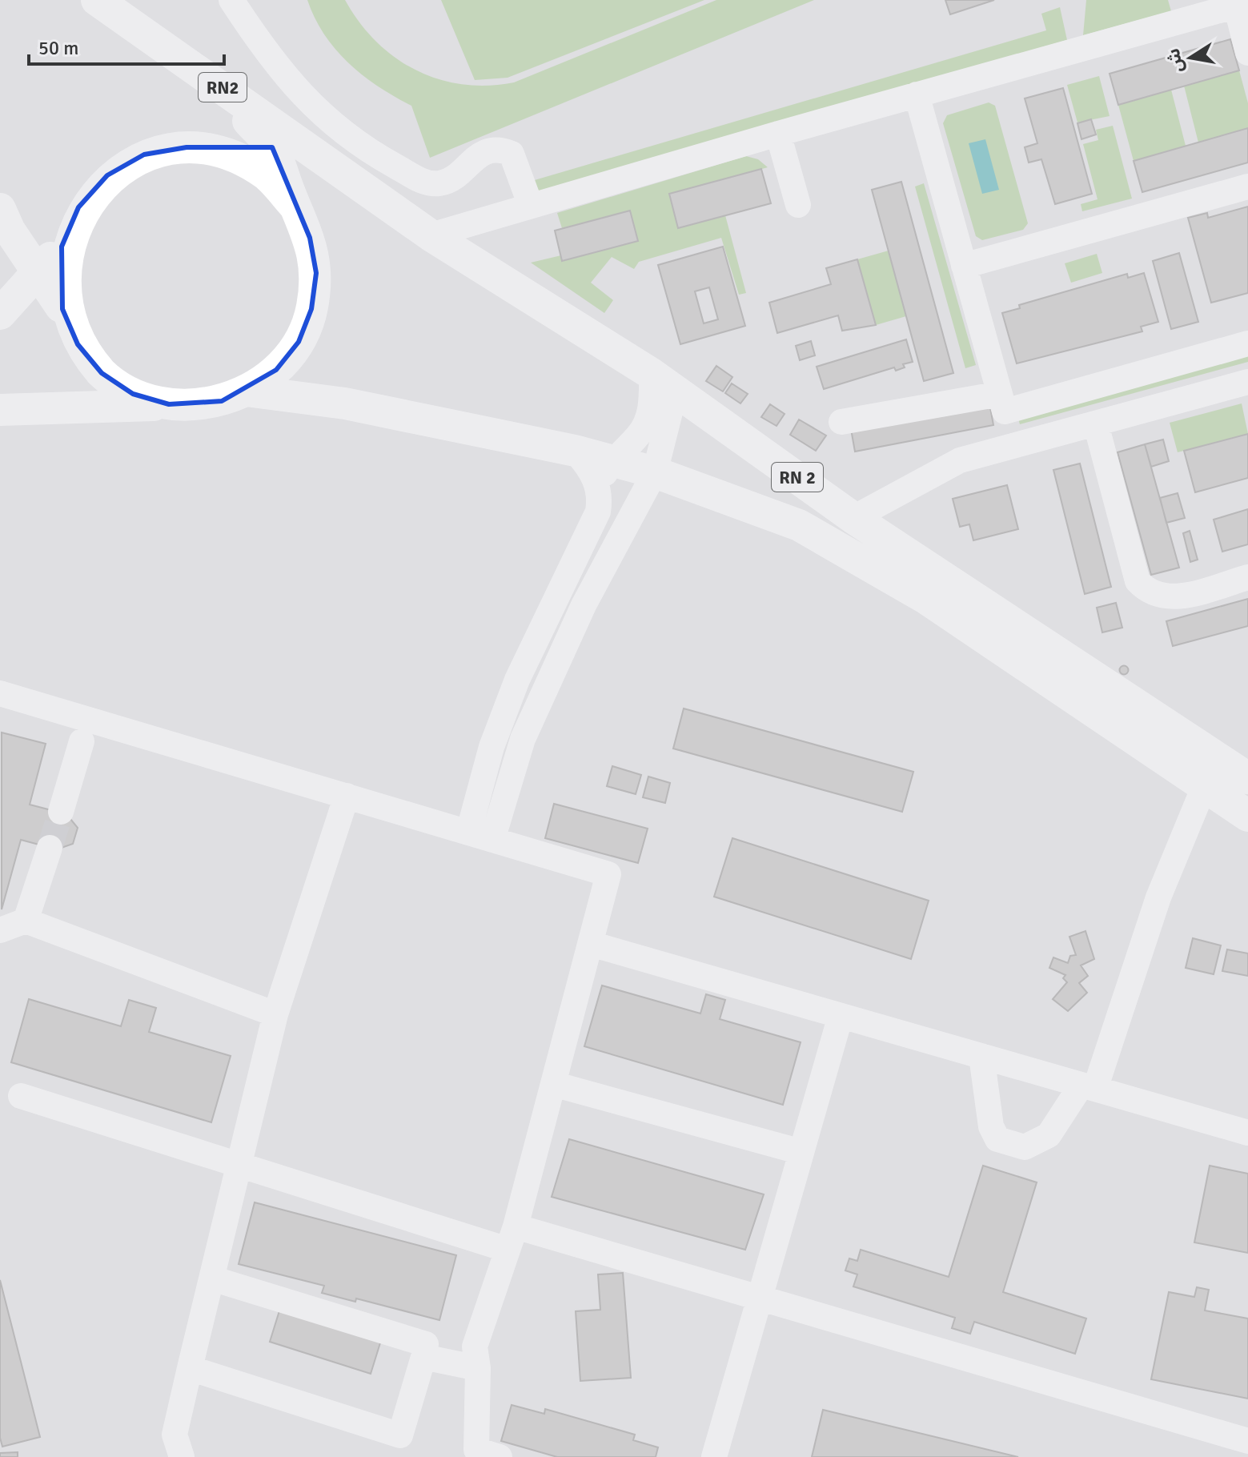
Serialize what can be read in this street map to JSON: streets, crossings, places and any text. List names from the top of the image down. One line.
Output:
{"streets":{"main road":["RN2","RN 2"]},"crossings":[["RN2","RN 2"]],"scale_bar":"50 m","north":"left"}
